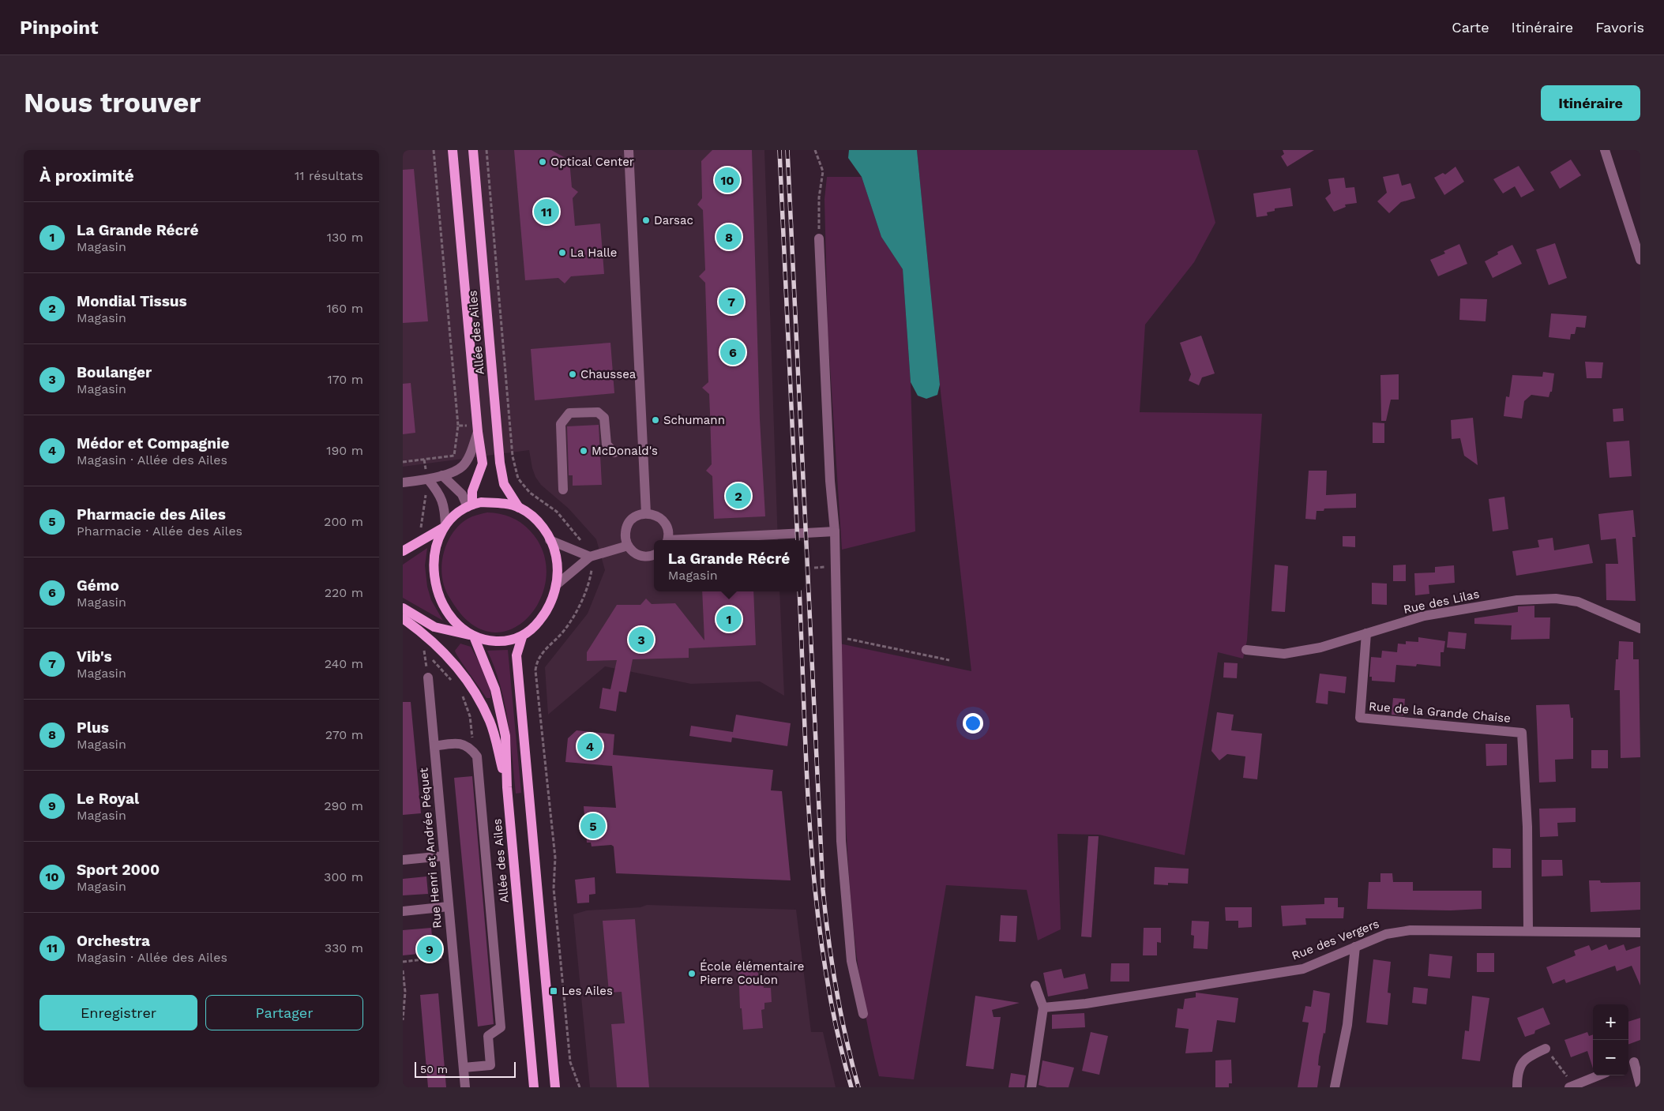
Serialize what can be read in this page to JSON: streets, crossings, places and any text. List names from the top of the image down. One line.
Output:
{"streets":{"main road":["Allée des Ailes"],"street":["Rue des Lilas","Rue de la Grande Chaise","Rue Henri et Andrée Péquet","Rue des Vergers"]},"crossings":[["Rue des Lilas","Rue de la Grande Chaise"],["Rue de la Grande Chaise","Rue des Vergers"]],"places":{"other":["Optical Center","Darsac","La Halle","Chaussea","Schumann","McDonald's","École élémentaire Pierre Coulon"],"transit":["Les Ailes"]},"scale_bar":"50 m","page":{"header":"Pinpoint","nav":["Carte","Itinéraire","Favoris"],"buttons":["Itinéraire",["Enregistrer","Partager"]],"title":"Nous trouver","heading":["À proximité","11 résultats"],"pins":["10","11","8","7","6","2","1","3","4","5","9"],"list":[{"mark":"1","name":"La Grande Récré","note":"Magasin","value":"130 m"},{"mark":"2","name":"Mondial Tissus","note":"Magasin","value":"160 m"},{"mark":"3","name":"Boulanger","note":"Magasin","value":"170 m"},{"mark":"4","name":"Médor et Compagnie","note":"Magasin · Allée des Ailes","value":"190 m"},{"mark":"5","name":"Pharmacie des Ailes","note":"Pharmacie · Allée des Ailes","value":"200 m"},{"mark":"6","name":"Gémo","note":"Magasin","value":"220 m"},{"mark":"7","name":"Vib's","note":"Magasin","value":"240 m"},{"mark":"8","name":"Plus","note":"Magasin","value":"270 m"},{"mark":"9","name":"Le Royal","note":"Magasin","value":"290 m"},{"mark":"10","name":"Sport 2000","note":"Magasin","value":"300 m"},{"mark":"11","name":"Orchestra","note":"Magasin · Allée des Ailes","value":"330 m"}],"popup":["La Grande Récré","Magasin"],"map_buttons":["+","−"],"scale":"50 m"}}
